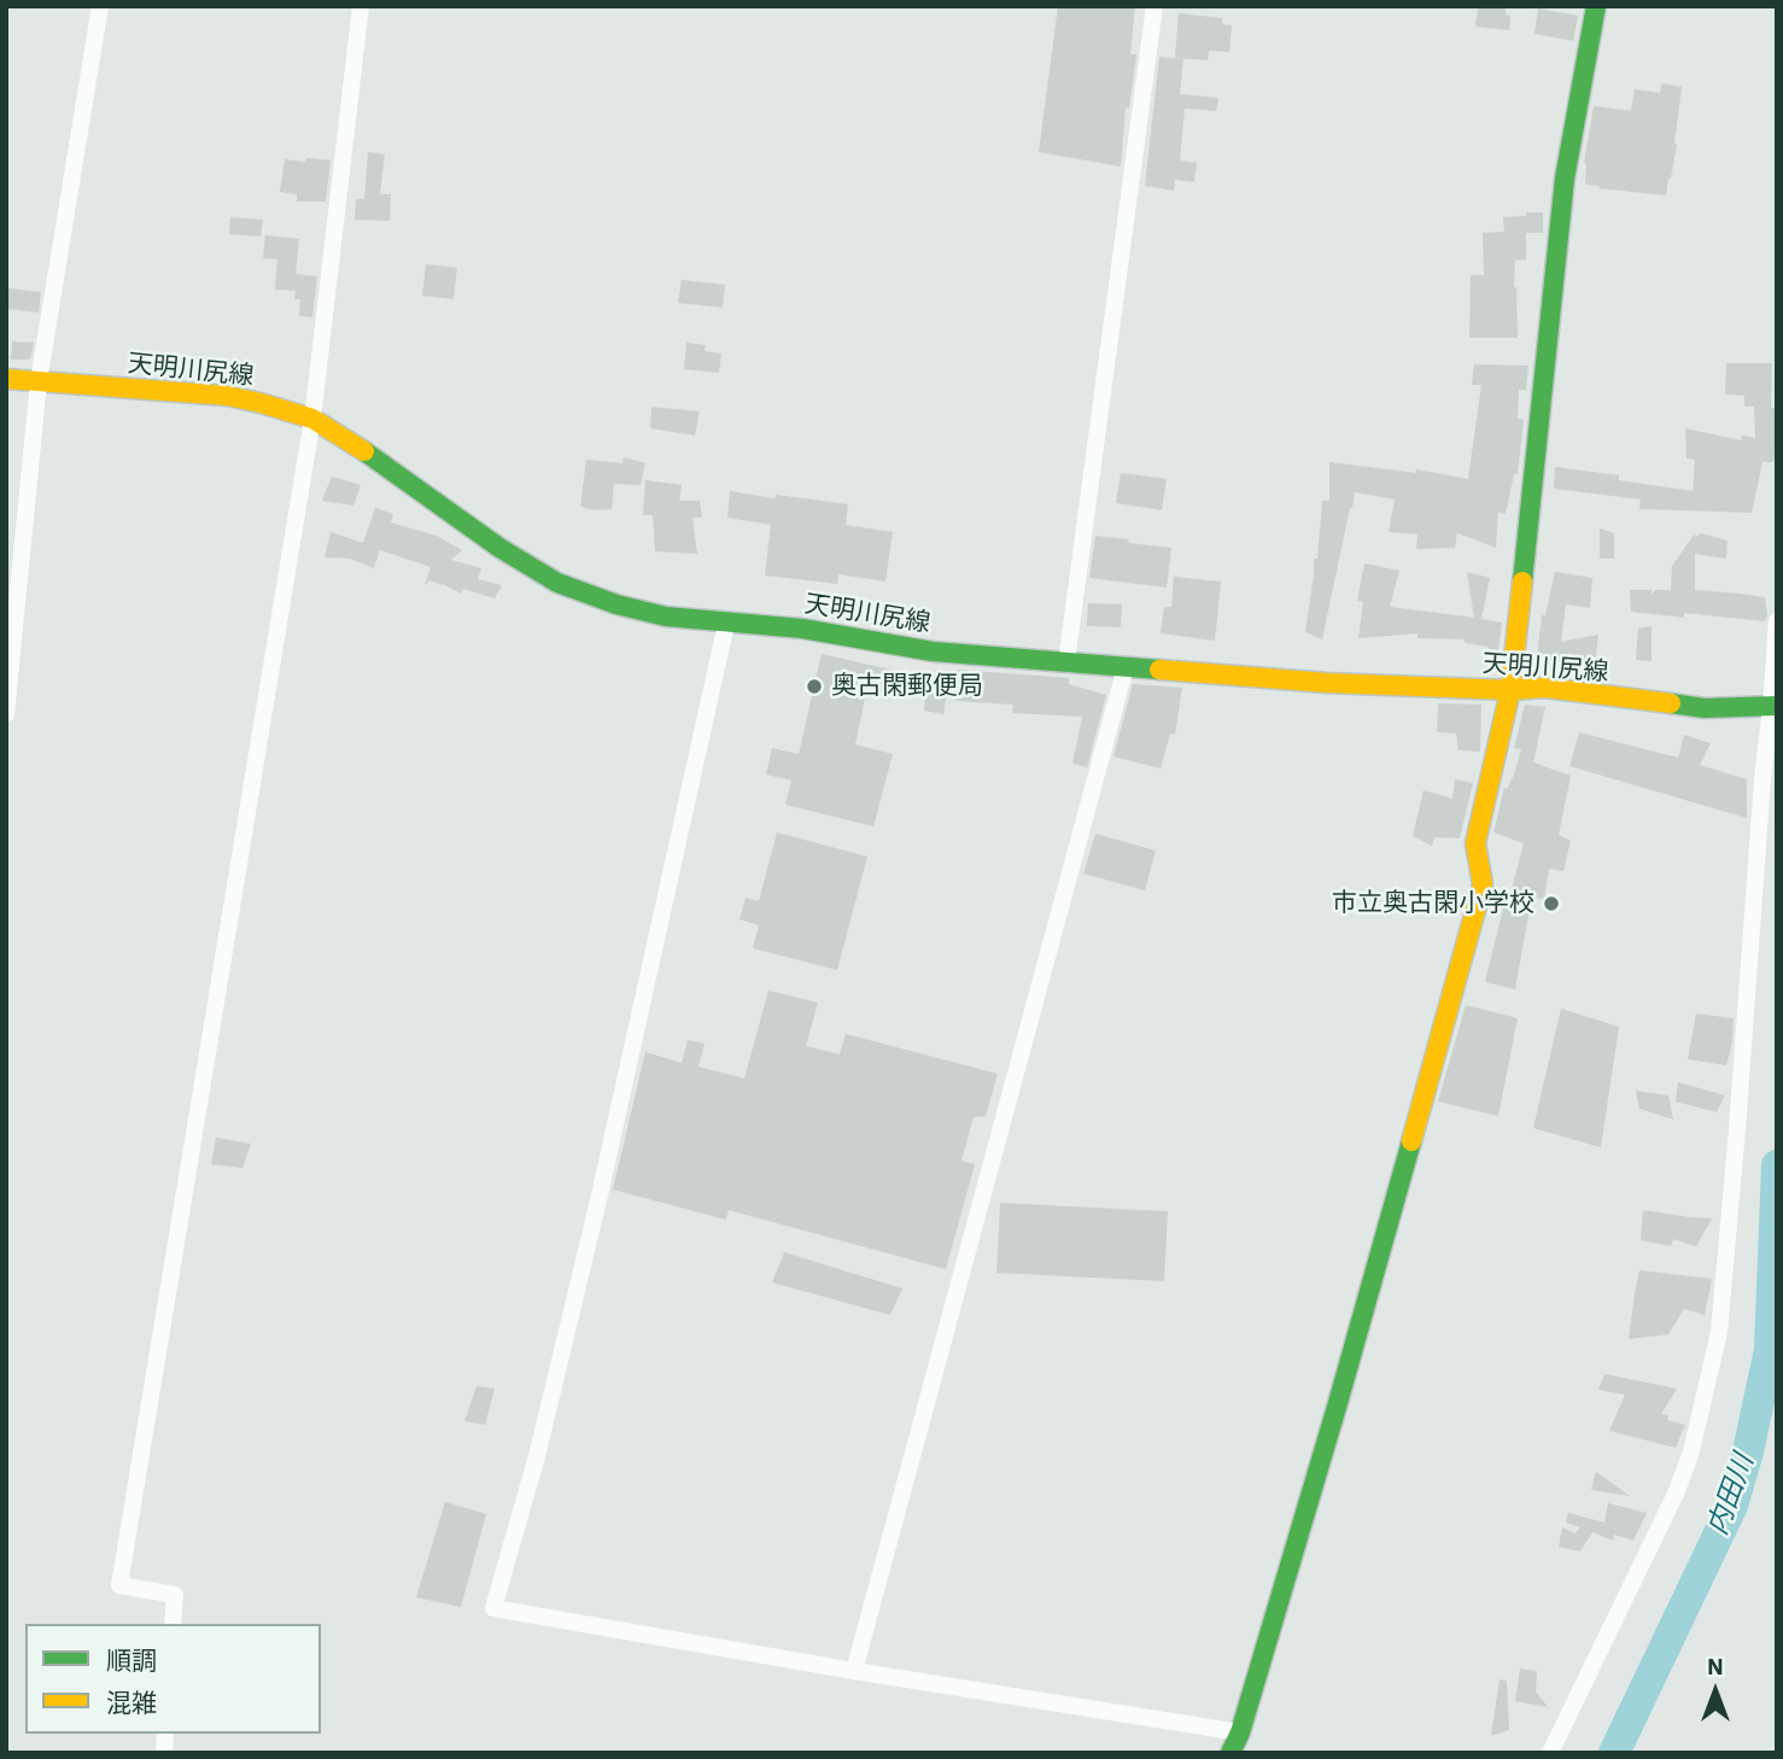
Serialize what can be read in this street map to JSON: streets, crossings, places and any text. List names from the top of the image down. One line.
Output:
{"streets":{"main road":["天明川尻線"]},"water":["内田川"],"places":["奥古閑郵便局","市立奥古閑小学校"],"legend":["順調","混雑"],"north":"top"}
